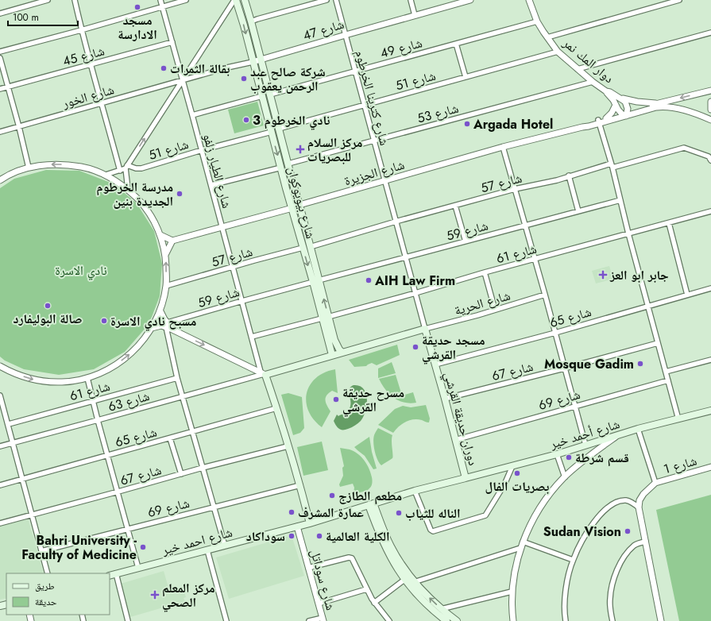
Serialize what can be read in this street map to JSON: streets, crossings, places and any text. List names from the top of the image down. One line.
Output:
{"streets":{"main road":["شارع بيويوكوان","دوران حديقة القرشي","شارع أحمد خير","شارع احمد خير"],"street":["شارع 47","شارع 49","شارع 45","دوار المك نمر","شارع 51","شارع الخور","شارع كترينا الخرطوم","شارع 53","شارع الطيار زلفو","شارع الجزيرة","شارع 57","شارع 59","شارع 61","شارع الحرية","شارع 65","شارع 67","شارع 69","شارع 63","شارع 1","شارع سوداتل"]},"crossings":[["شارع 47","شارع الخور"],["شارع 47","شارع كترينا الخرطوم"],["شارع 47","شارع الطيار زلفو"],["شارع 47","شارع بيويوكوان"],["شارع 49","دوار المك نمر"],["شارع 49","شارع كترينا الخرطوم"],["شارع 49","شارع بيويوكوان"],["شارع 45","شارع الطيار زلفو"],["دوار المك نمر","شارع 51"],["دوار المك نمر","شارع 53"],["دوار المك نمر","شارع الجزيرة"],["شارع 51","شارع كترينا الخرطوم"],["شارع 51","شارع الطيار زلفو"],["شارع 51","شارع بيويوكوان"],["شارع الخور","شارع الطيار زلفو"],["شارع كترينا الخرطوم","شارع 53"],["شارع كترينا الخرطوم","شارع الجزيرة"],["شارع كترينا الخرطوم","شارع 57"],["شارع كترينا الخرطوم","شارع 59"],["شارع كترينا الخرطوم","شارع 61"],["شارع كترينا الخرطوم","شارع الحرية"],["شارع كترينا الخرطوم","دوران حديقة القرشي"],["شارع 53","شارع بيويوكوان"],["شارع الطيار زلفو","شارع الجزيرة"],["شارع الطيار زلفو","شارع 57"],["شارع الطيار زلفو","شارع 59"],["شارع الطيار زلفو","شارع 61"],["شارع الطيار زلفو","شارع 63"],["شارع الجزيرة","شارع بيويوكوان"],["شارع 57","شارع بيويوكوان"],["شارع بيويوكوان","شارع 59"],["شارع بيويوكوان","شارع 61"],["شارع الحرية","دوران حديقة القرشي"],["شارع 65","دوران حديقة القرشي"],["شارع 67","دوران حديقة القرشي"],["شارع 69","دوران حديقة القرشي"],["دوران حديقة القرشي","شارع أحمد خير"],["دوران حديقة القرشي","شارع احمد خير"],["شارع احمد خير","شارع سوداتل"]],"parks":["نادي الاسرة"],"places":{"other":["مسجد الادارسة","بقالة الثمرات","شركة صالح عبد الرحمن يعقوب","نادي الخرطوم 3","Argada Hotel","مدرسة الخرطوم الجديدة بنين","AIH Law Firm","صالة البوليفارد","مسبح نادي الاسرة","مسجد حديقة القرشي","Mosque Gadim","مسرح حديقة القرشي","قسم شرطة","بصريات الفال","مطعم الطازج","عمارة المشرف","الناله للثياب","Sudan Vision","سوداكاد","الكلية العالمية","Bahri University - Faculty of Medicine"],"health":["مركز السلام للبصريات","جابر ابو العز","مركز المعلم الصحي"]},"legend":["طريق","حديقة"],"scale_bar":"100 m"}
